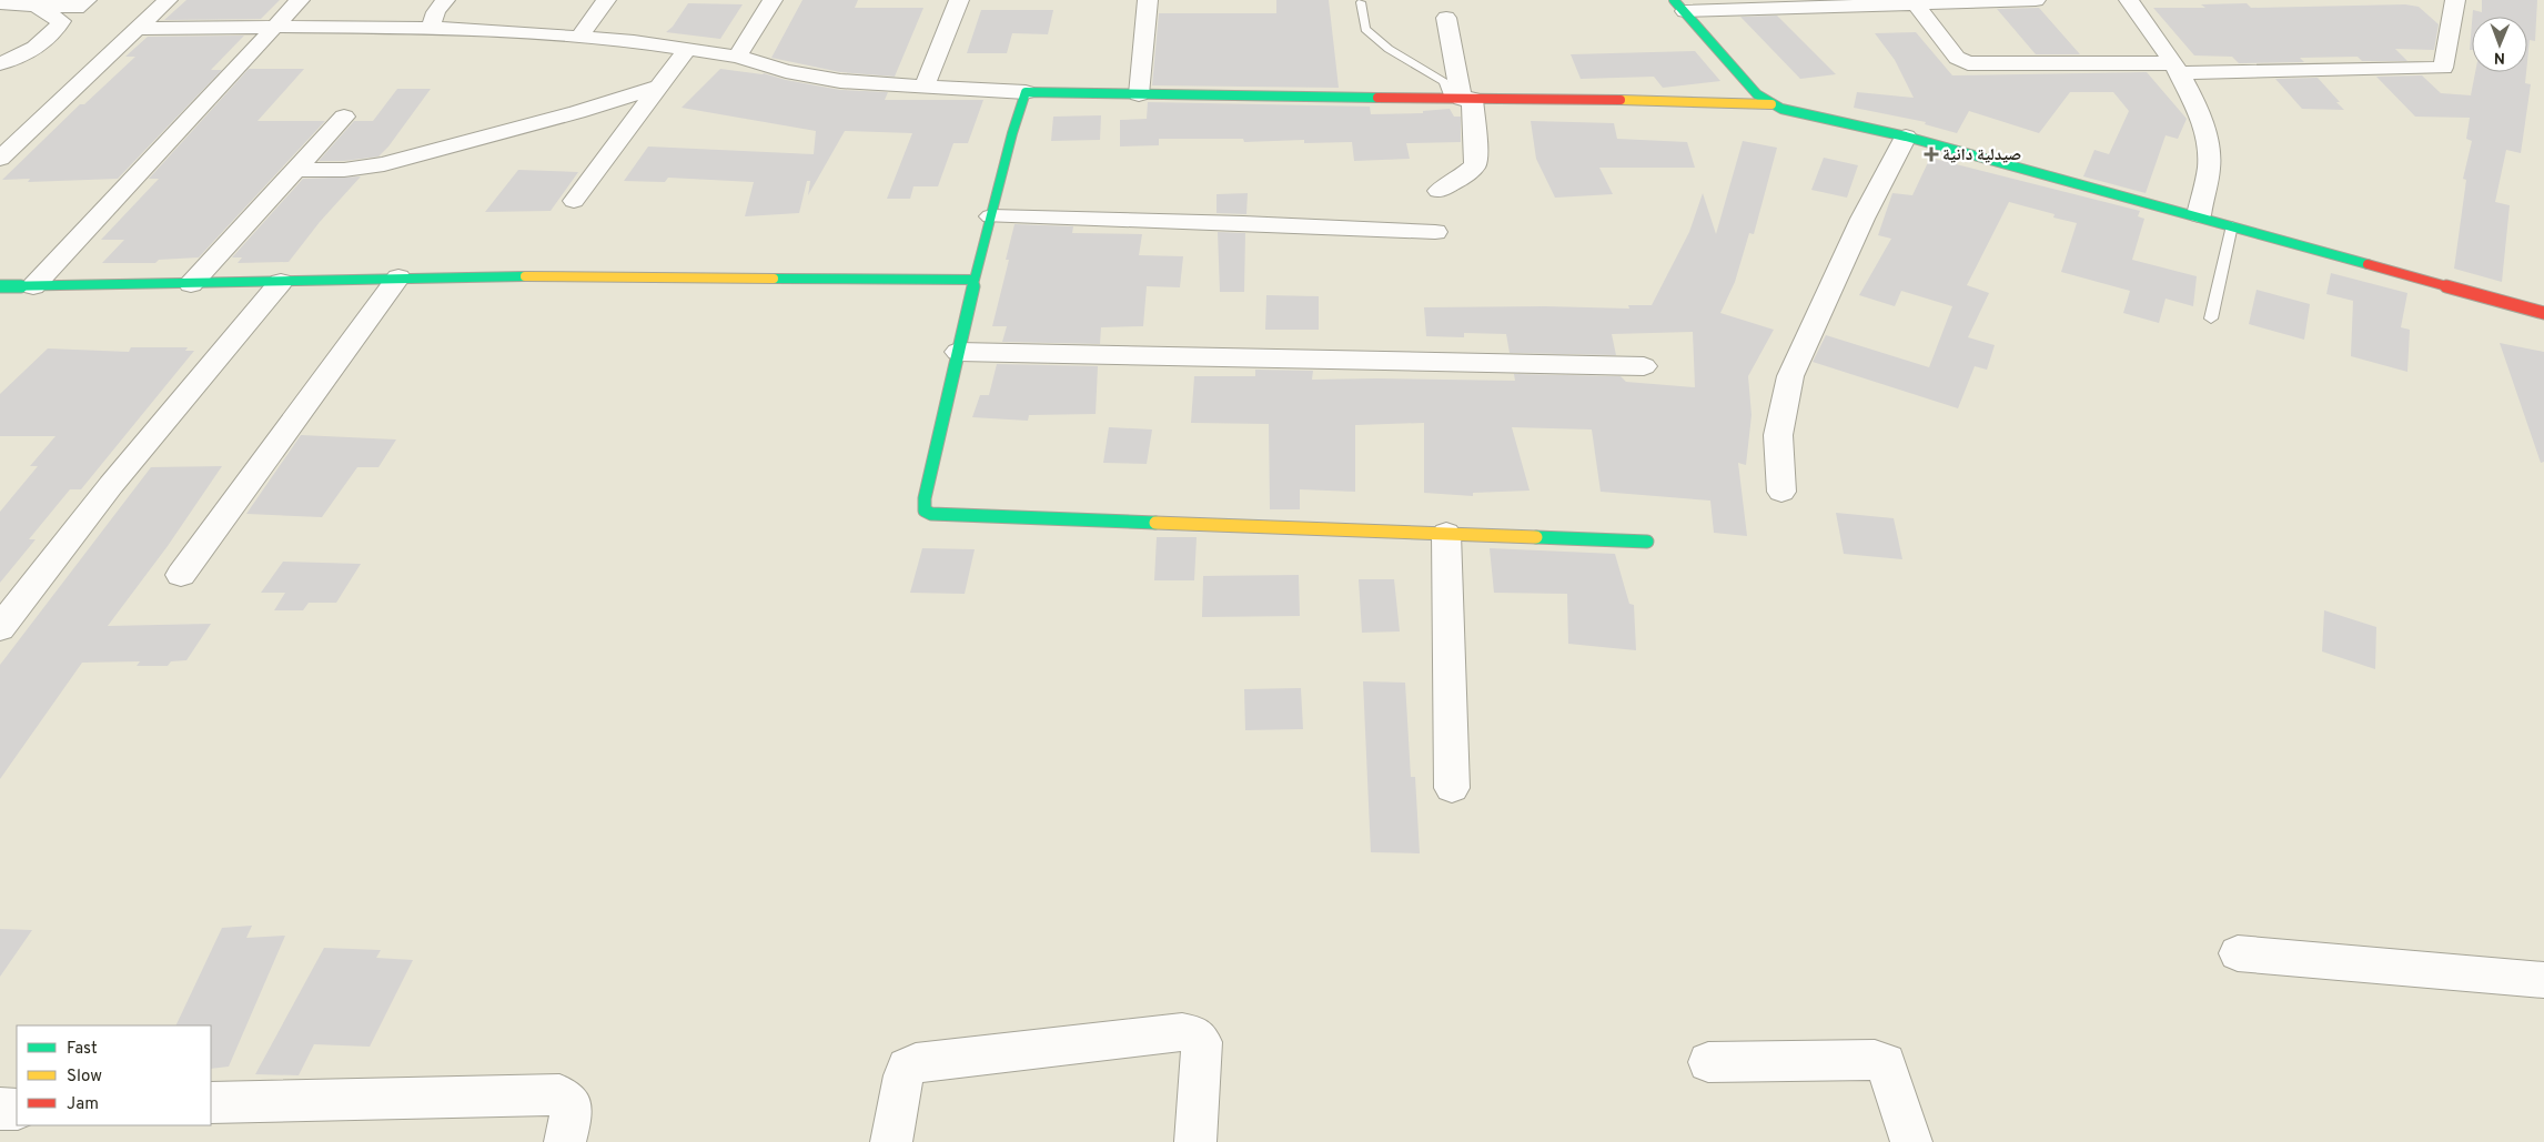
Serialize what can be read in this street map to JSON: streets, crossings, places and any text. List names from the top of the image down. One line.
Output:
{"places":{"health":["صيدلية دانية"]},"legend":["Fast","Slow","Jam"],"north":"bottom"}
